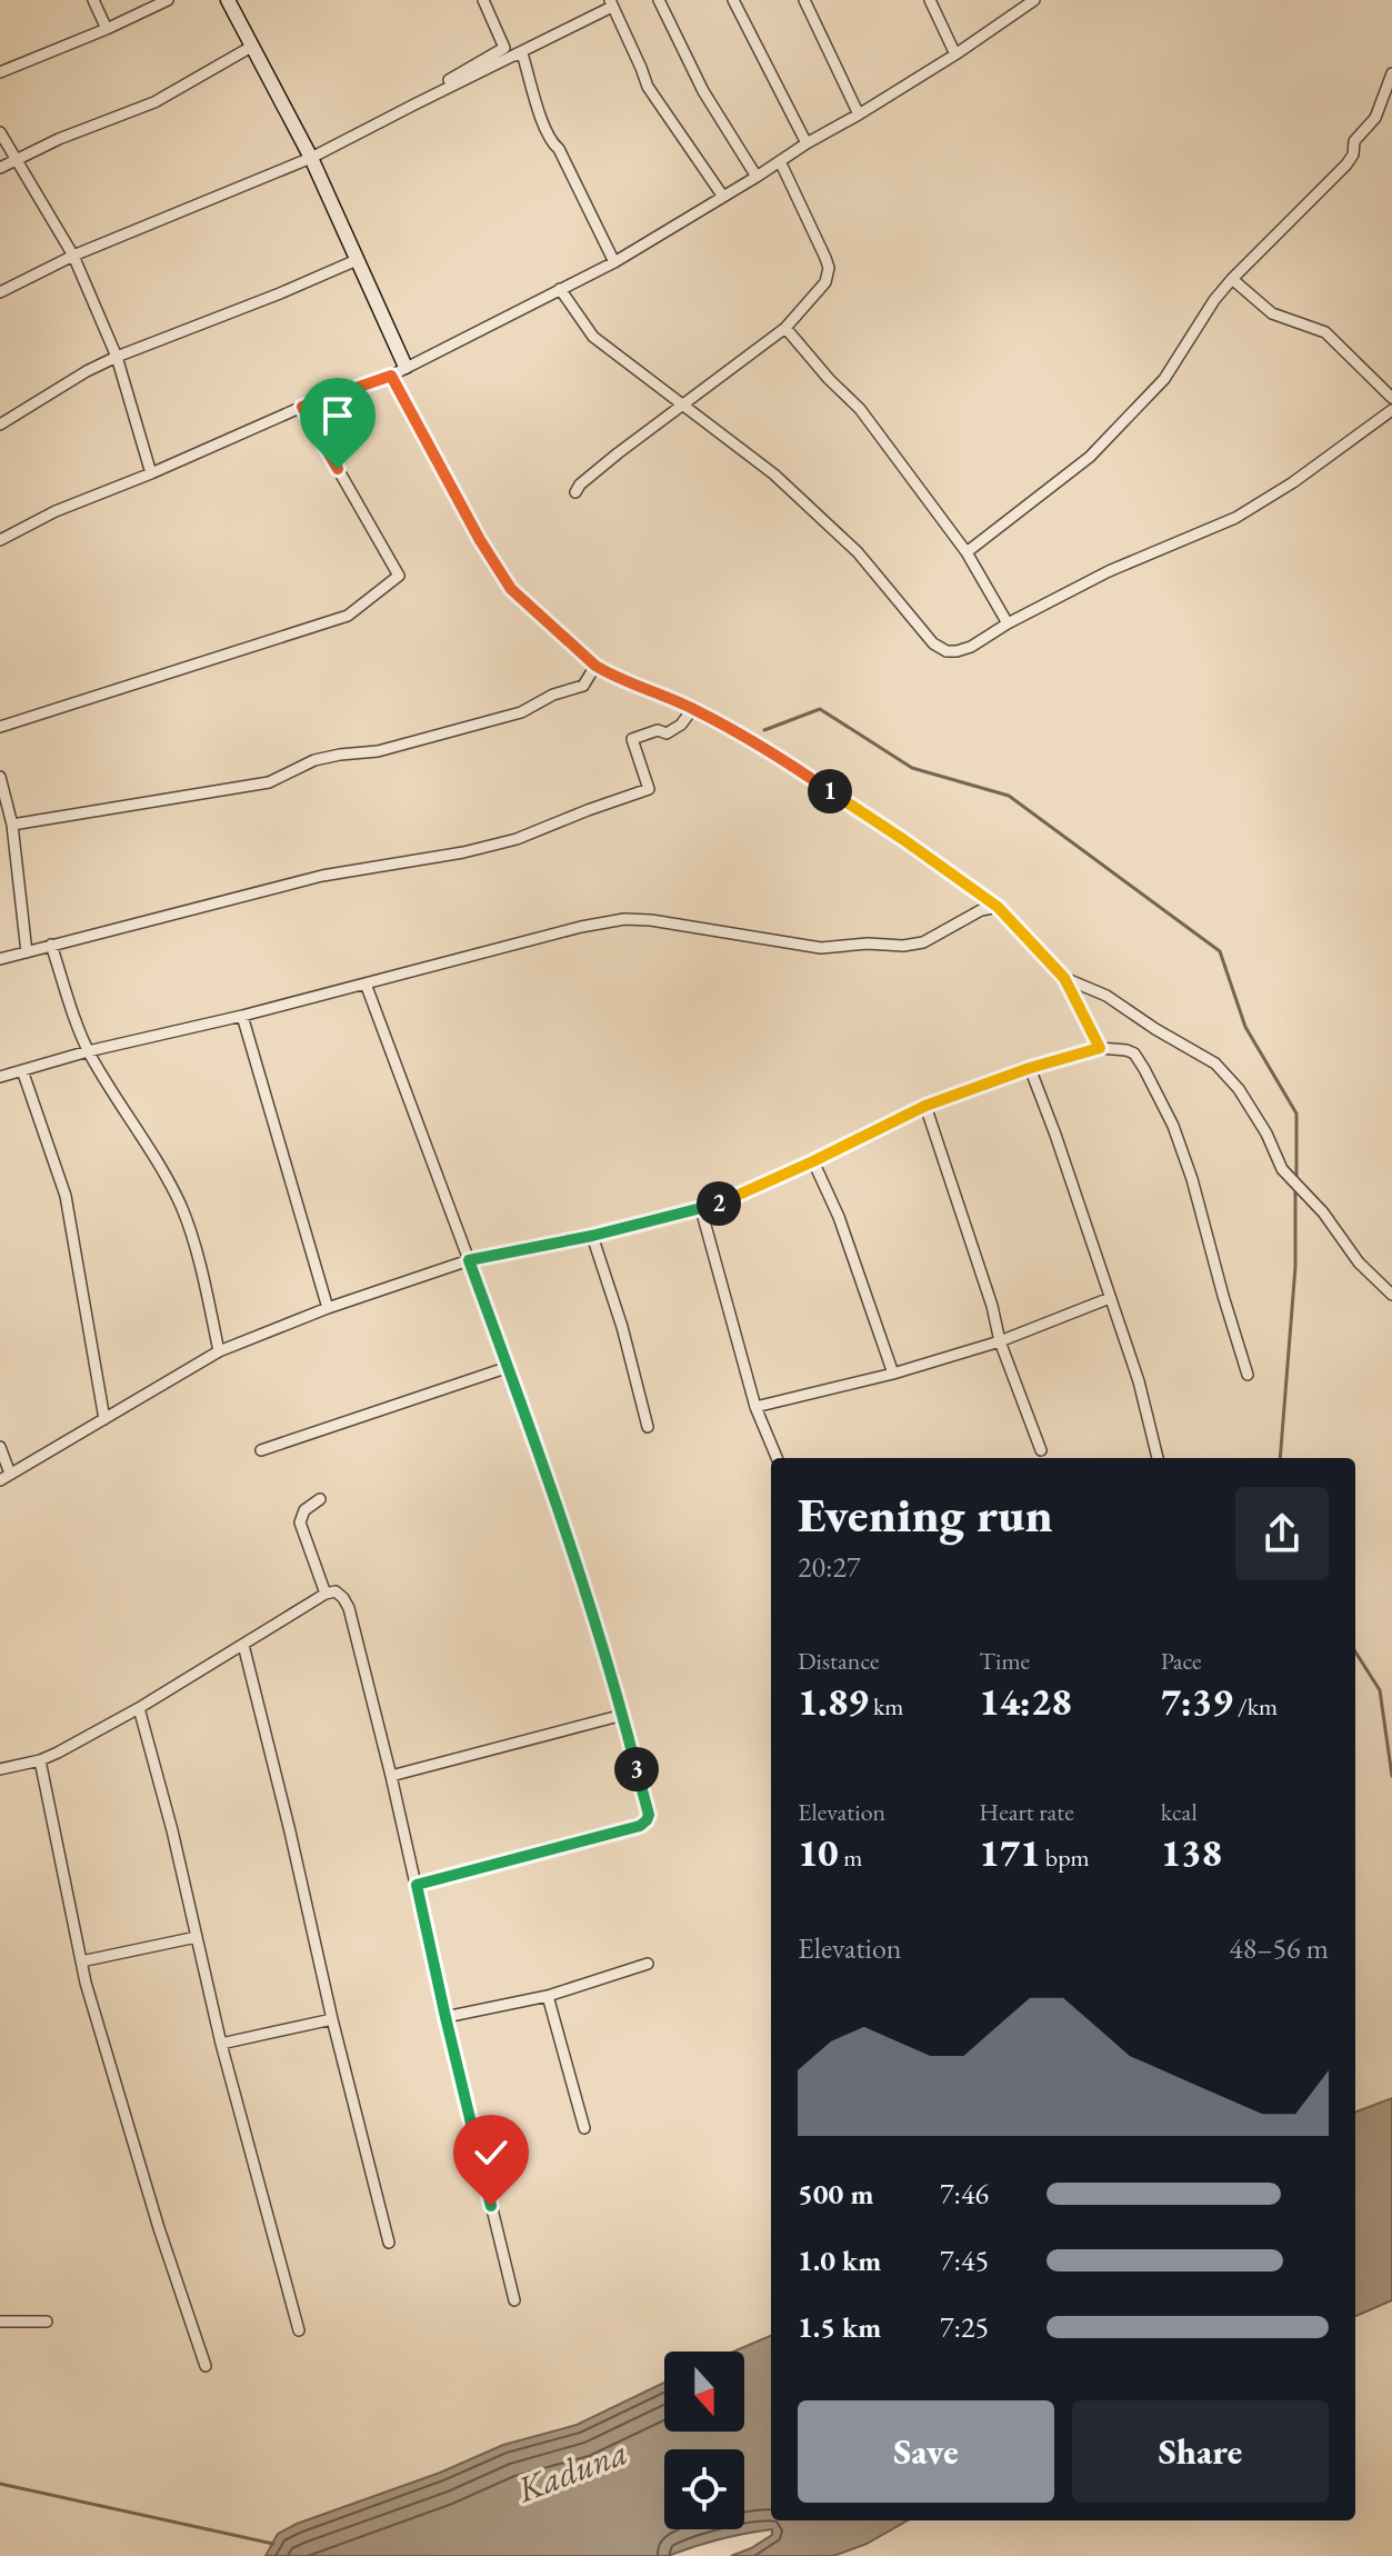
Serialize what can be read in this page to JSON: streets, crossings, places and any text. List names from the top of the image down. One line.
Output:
{"water":["Kaduna"],"north":"bottom","page":{"pins":["1","2","3"],"heading":["Evening run","20:27"],"stats":[["Distance","1.89 km"],["Time","14:28"],["Pace","7:39 /km"],["Elevation","10 m"],["Heart rate","171 bpm"],["kcal","138"]],"chart":["Elevation","48–56 m"],"list":[{"name":"500 m","note":"7:46"},{"name":"1.0 km","note":"7:45"},{"name":"1.5 km","note":"7:25"}],"buttons":["Save","Share"]}}
